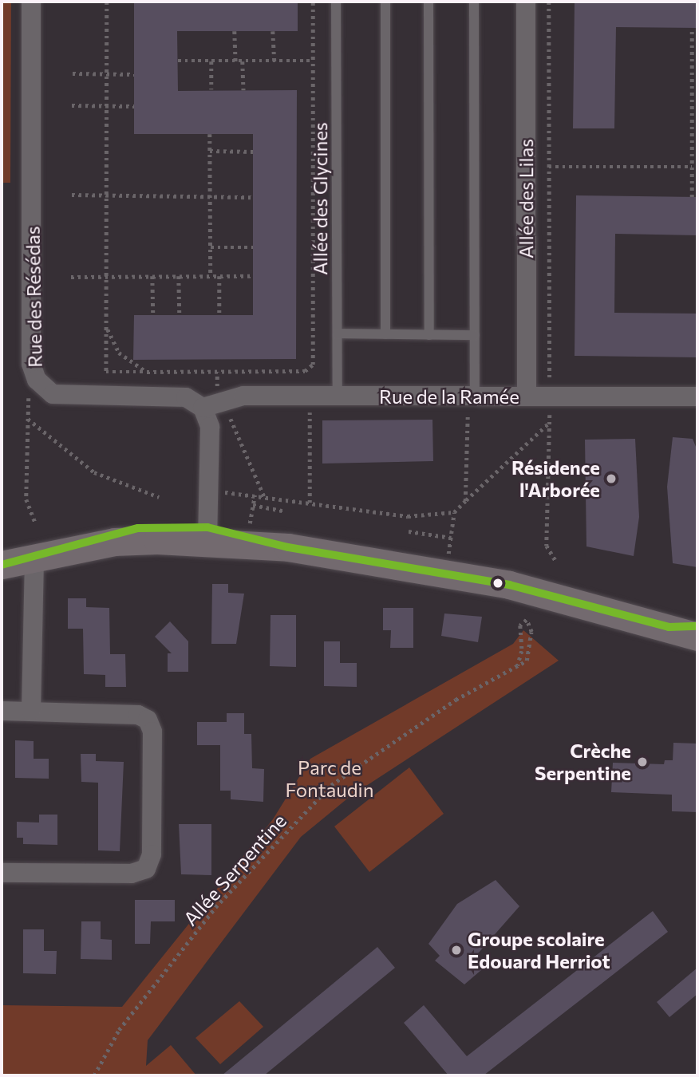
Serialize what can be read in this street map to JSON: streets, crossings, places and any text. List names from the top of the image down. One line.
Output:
{"streets":{"street":["Allée des Lilas","Rue des Résédas","Rue de la Ramée"],"lane":["Allée des Glycines"],"path":["Allée Serpentine"]},"crossings":[["Allée des Glycines","Rue de la Ramée"],["Allée des Lilas","Rue de la Ramée"],["Rue des Résédas","Rue de la Ramée"]],"parks":["Parc de Fontaudin"],"places":["Résidence l'Arborée","Crèche Serpentine","Groupe scolaire Edouard Herriot"]}
